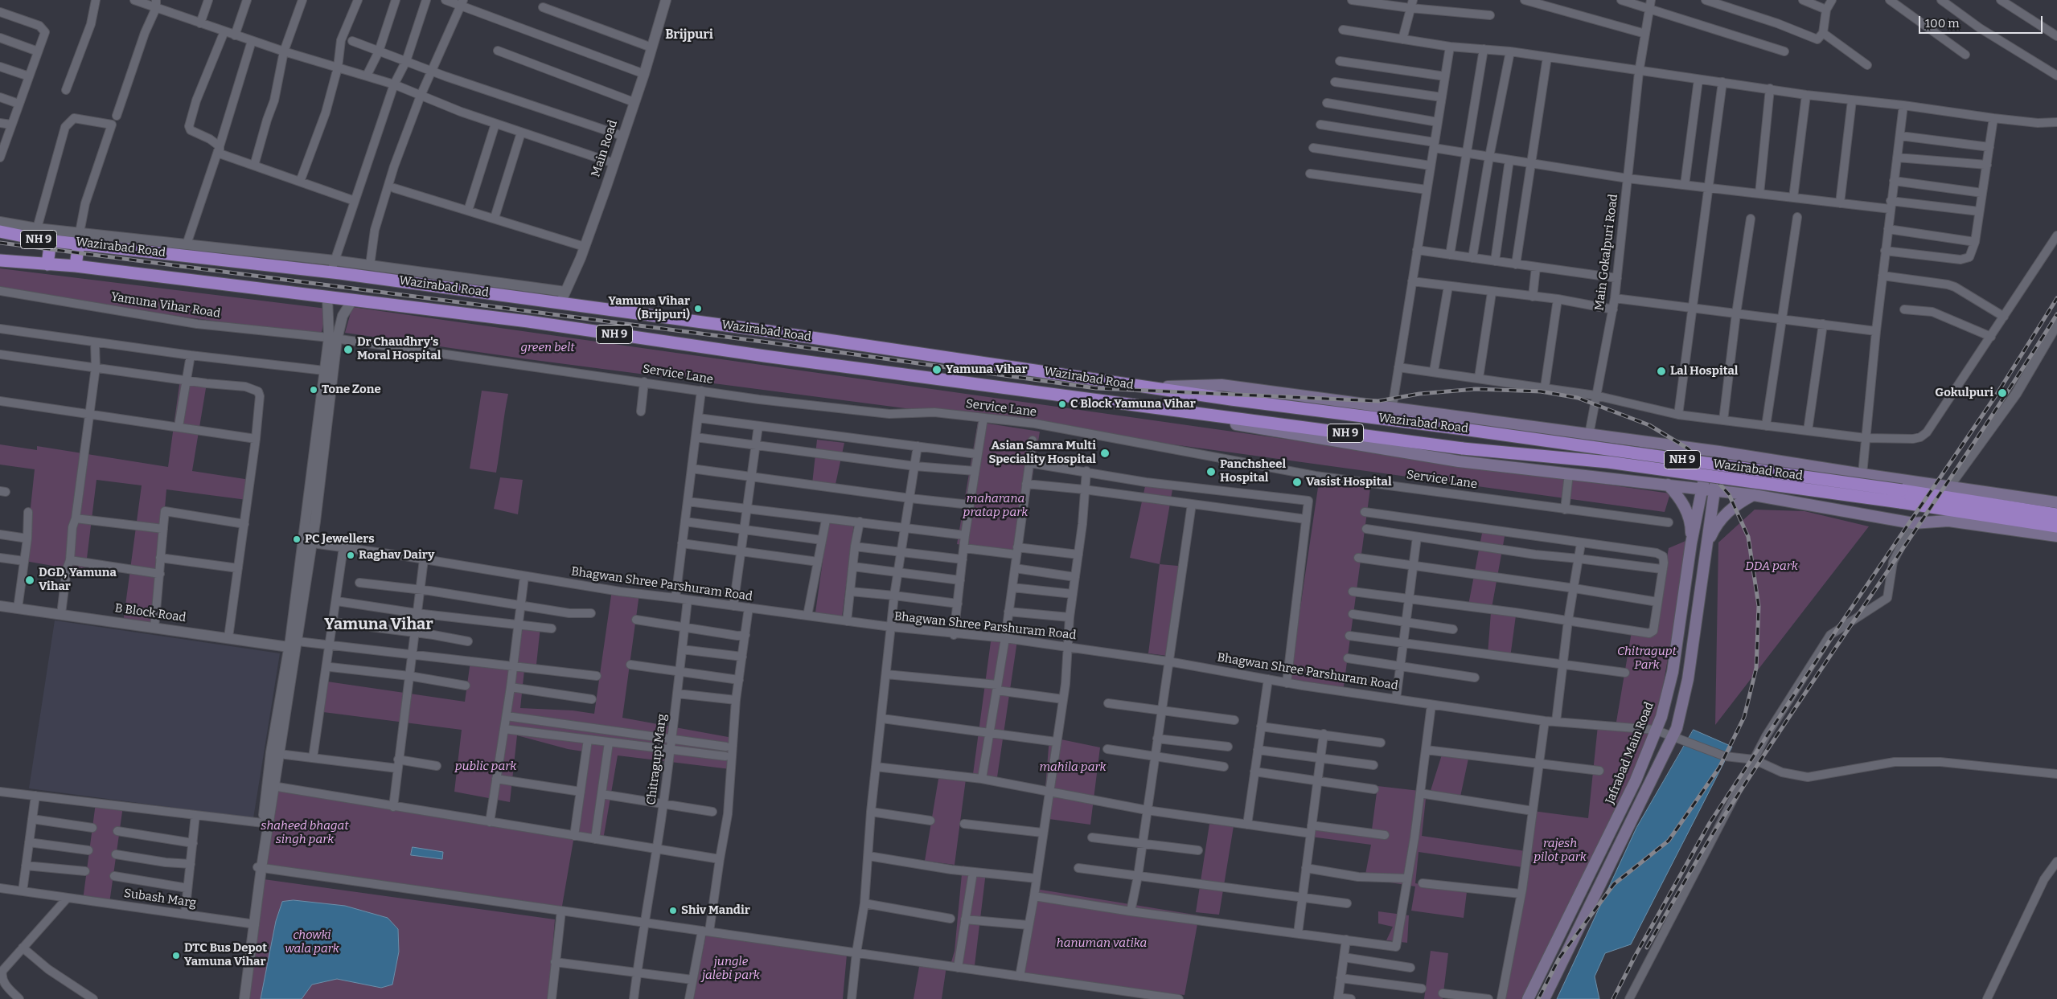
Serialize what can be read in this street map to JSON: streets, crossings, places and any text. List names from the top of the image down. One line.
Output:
{"streets":{"highway":["NH 9","Wazirabad Road"],"main road":["Jafrabad Main Road"],"street":["Main Road","Main Gokalpuri Road","Yamuna Vihar Road","Service Lane","Bhagwan Shree Parshuram Road","B Block Road","Chitragupt Marg","Subash Marg"]},"crossings":[["Main Road","Wazirabad Road"],["Yamuna Vihar Road","Service Lane"],["Bhagwan Shree Parshuram Road","Jafrabad Main Road"],["Bhagwan Shree Parshuram Road","Chitragupt Marg"]],"districts":["Brijpuri","Yamuna Vihar"],"parks":["green belt","maharana pratap park","DDA park","Chitragupt Park","public park","mahila park","shaheed bhagat singh park","rajesh pilot park","chowki wala park","hanuman vatika","jungle jalebi park"],"places":["Yamuna Vihar (Brijpuri)","Dr Chaudhry's Moral Hospital","Yamuna Vihar","Lal Hospital","Tone Zone","Gokulpuri","C Block Yamuna Vihar","Asian Samra Multi Speciality Hospital","Panchsheel Hospital","Vasist Hospital","PC Jewellers","Raghav Dairy","DGD, Yamuna Vihar","Shiv Mandir","DTC Bus Depot Yamuna Vihar"],"scale_bar":"100 m"}
